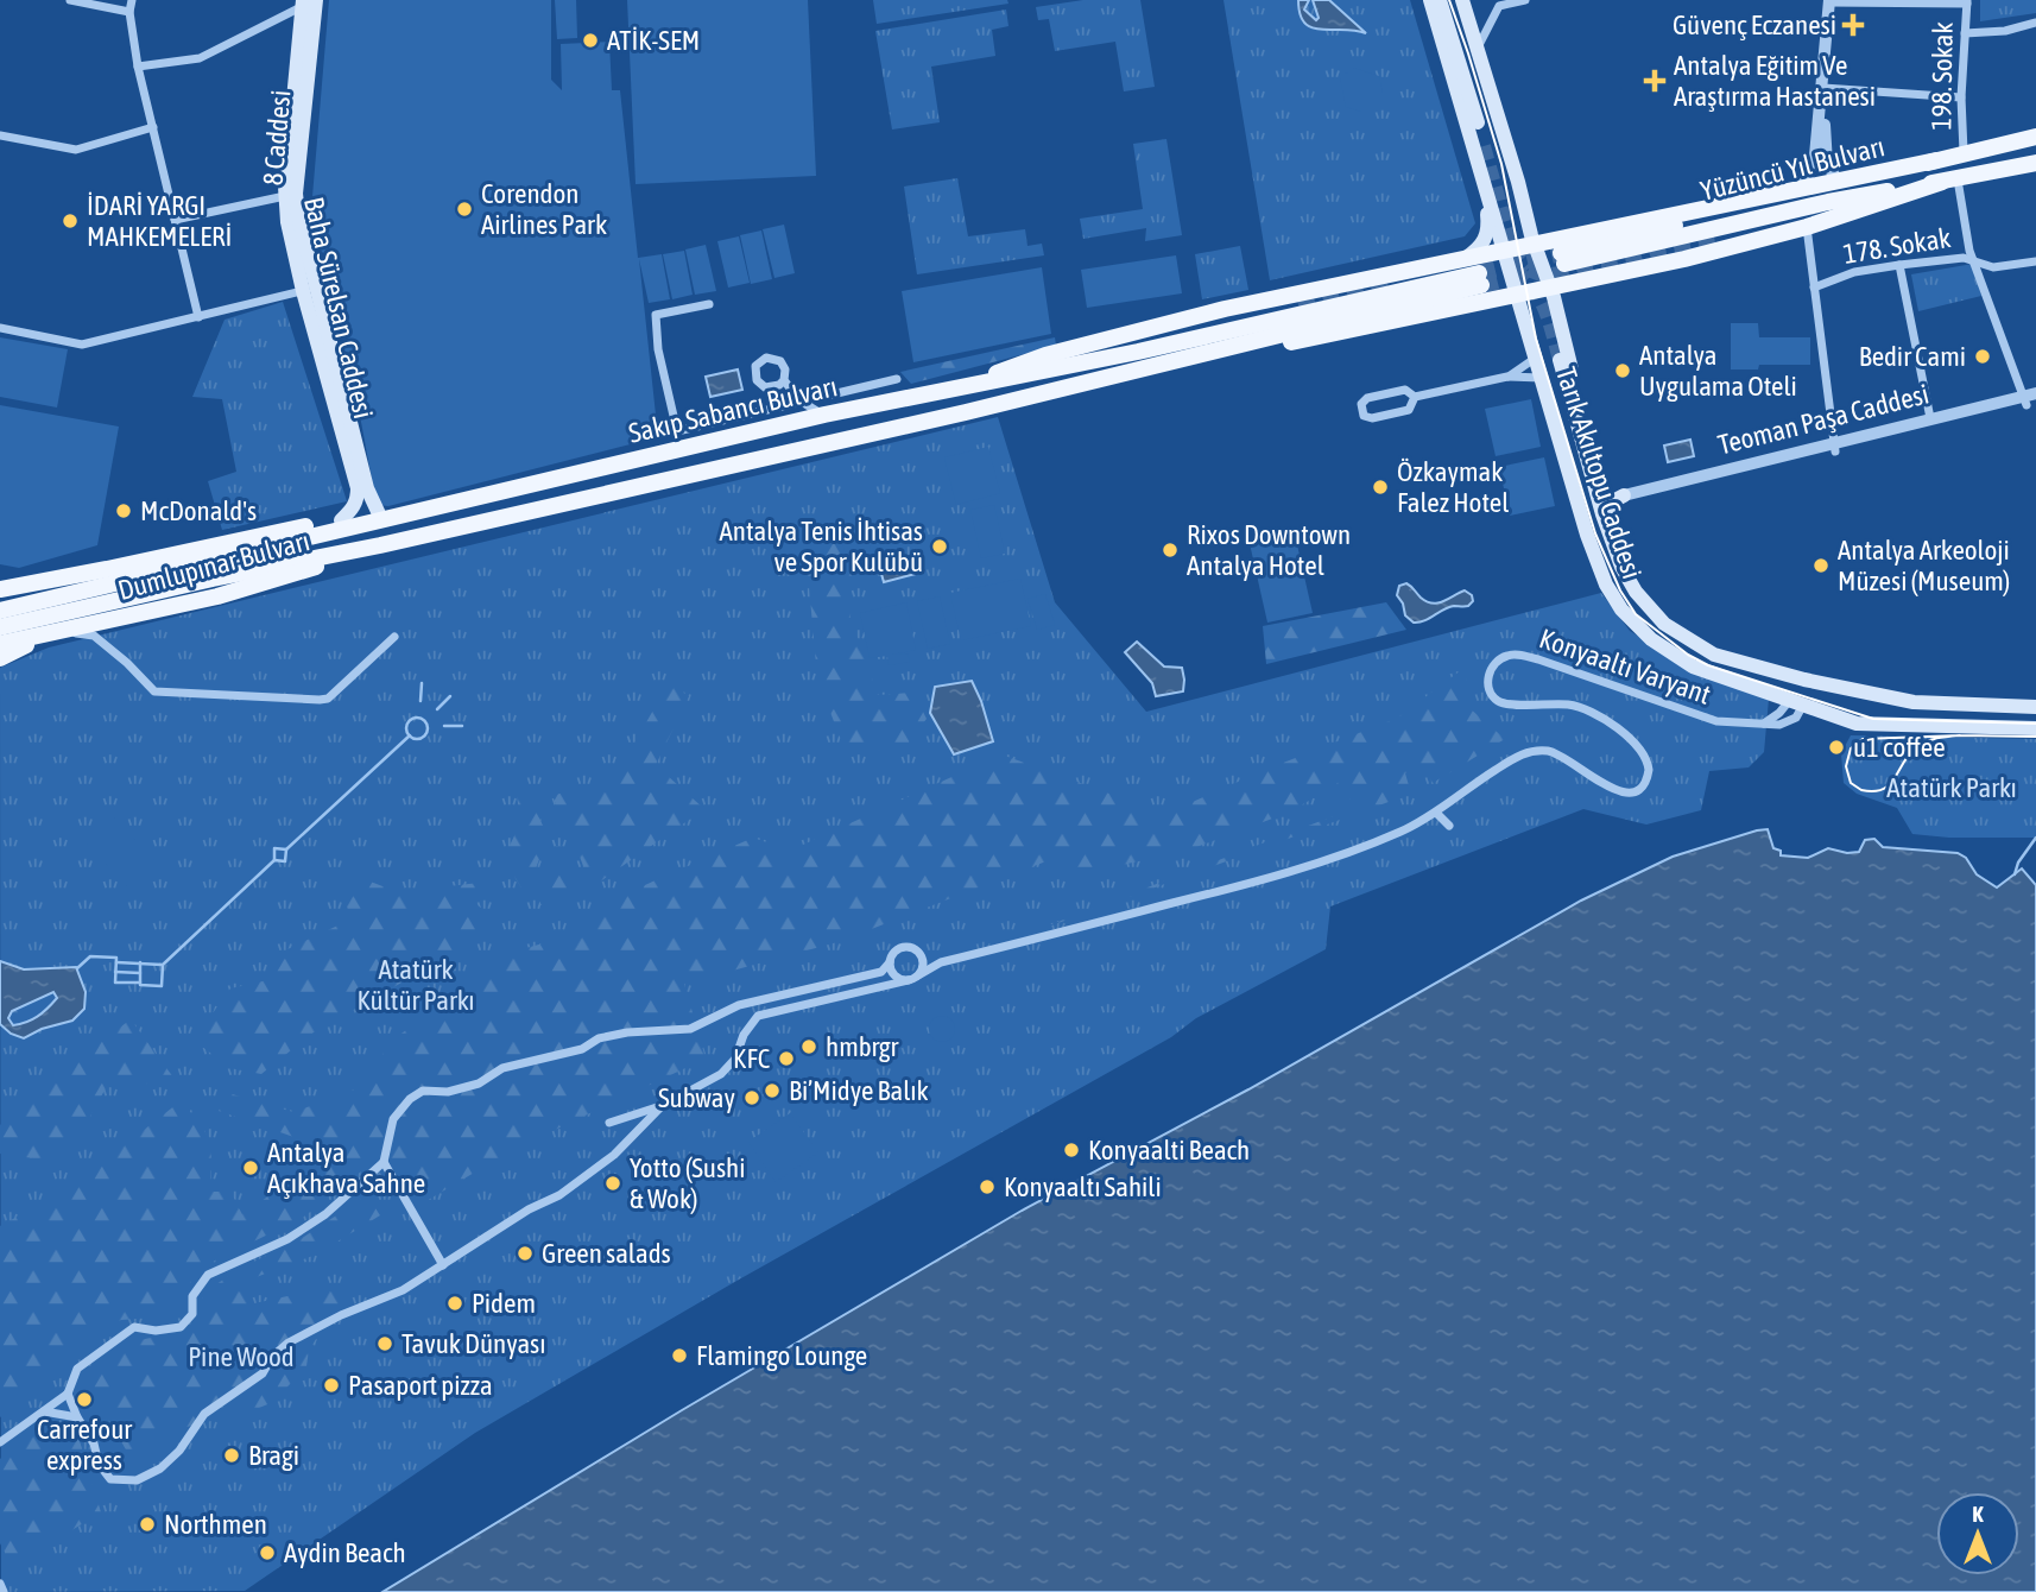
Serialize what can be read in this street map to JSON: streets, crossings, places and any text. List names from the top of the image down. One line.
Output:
{"streets":{"main road":["8 Caddesi","Yüzüncü Yıl Bulvarı","Baha Sürelsan Caddesi","Sakıp Sabancı Bulvarı","Tarık Akıltopu Caddesi","Dumlupınar Bulvarı"],"street":["198. Sokak","178. Sokak","Teoman Paşa Caddesi","Konyaaltı Varyant"]},"crossings":[["198. Sokak","Yüzüncü Yıl Bulvarı"],["8 Caddesi","Baha Sürelsan Caddesi"],["8 Caddesi","Sakıp Sabancı Bulvarı"],["Sakıp Sabancı Bulvarı","Dumlupınar Bulvarı"]],"parks":["Atatürk Parkı","Atatürk Kültür Parkı","Pine Wood"],"places":{"health":["Güvenç Eczanesi","Antalya Eğitim Ve Araştırma Hastanesi"],"other":["ATİK-SEM","Corendon Airlines Park","İDARİ YARGI MAHKEMELERİ","Bedir Cami","Antalya Uygulama Oteli","Özkaymak Falez Hotel","McDonald's","Antalya Tenis İhtisas ve Spor Kulübü","Rixos Downtown Antalya Hotel","Antalya Arkeoloji Müzesi (Museum)","u1 coffee","hmbrgr","KFC","Bi’Midye Balık","Subway","Konyaalti Beach","Antalya Açıkhava Sahne","Yotto (Sushi & Wok)","Konyaaltı Sahili","Green salads","Pidem","Tavuk Dünyası","Flamingo Lounge","Pasaport pizza","Carrefour express","Bragi","Northmen","Aydin Beach"]},"north":"top"}
